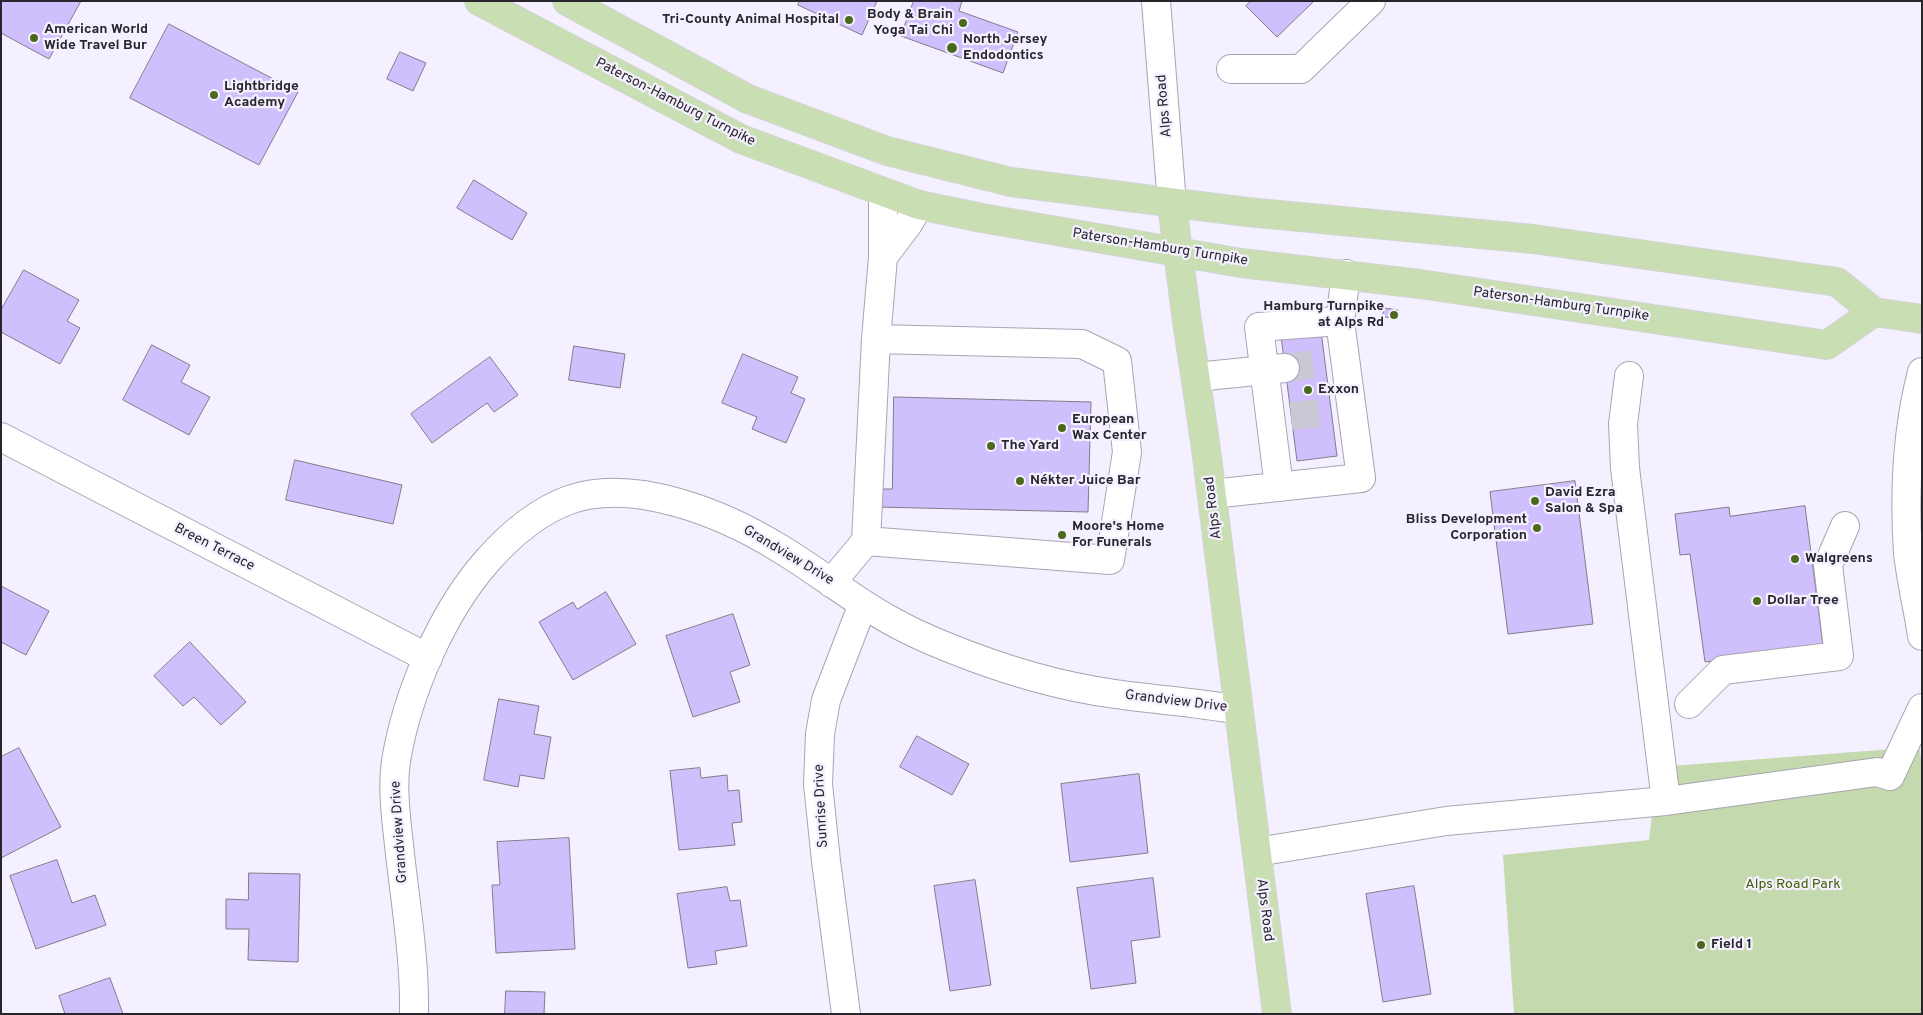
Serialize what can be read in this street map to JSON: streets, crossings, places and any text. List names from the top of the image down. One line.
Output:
{"streets":{"main road":["Paterson-Hamburg Turnpike","Alps Road"],"street":["Breen Terrace","Grandview Drive","Sunrise Drive"]},"crossings":[["Paterson-Hamburg Turnpike","Alps Road"],["Alps Road","Grandview Drive"],["Breen Terrace","Grandview Drive"],["Grandview Drive","Sunrise Drive"]],"parks":["Alps Road Park"],"places":["Tri-County Animal Hospital","Body & Brain Yoga Tai Chi","American World Wide Travel Bur","North Jersey Endodontics","Lightbridge Academy","Hamburg Turnpike at Alps Rd","Exxon","European Wax Center","The Yard","Nékter Juice Bar","David Ezra Salon & Spa","Bliss Development Corporation","Moore's Home For Funerals","Walgreens","Dollar Tree","Field 1"]}
